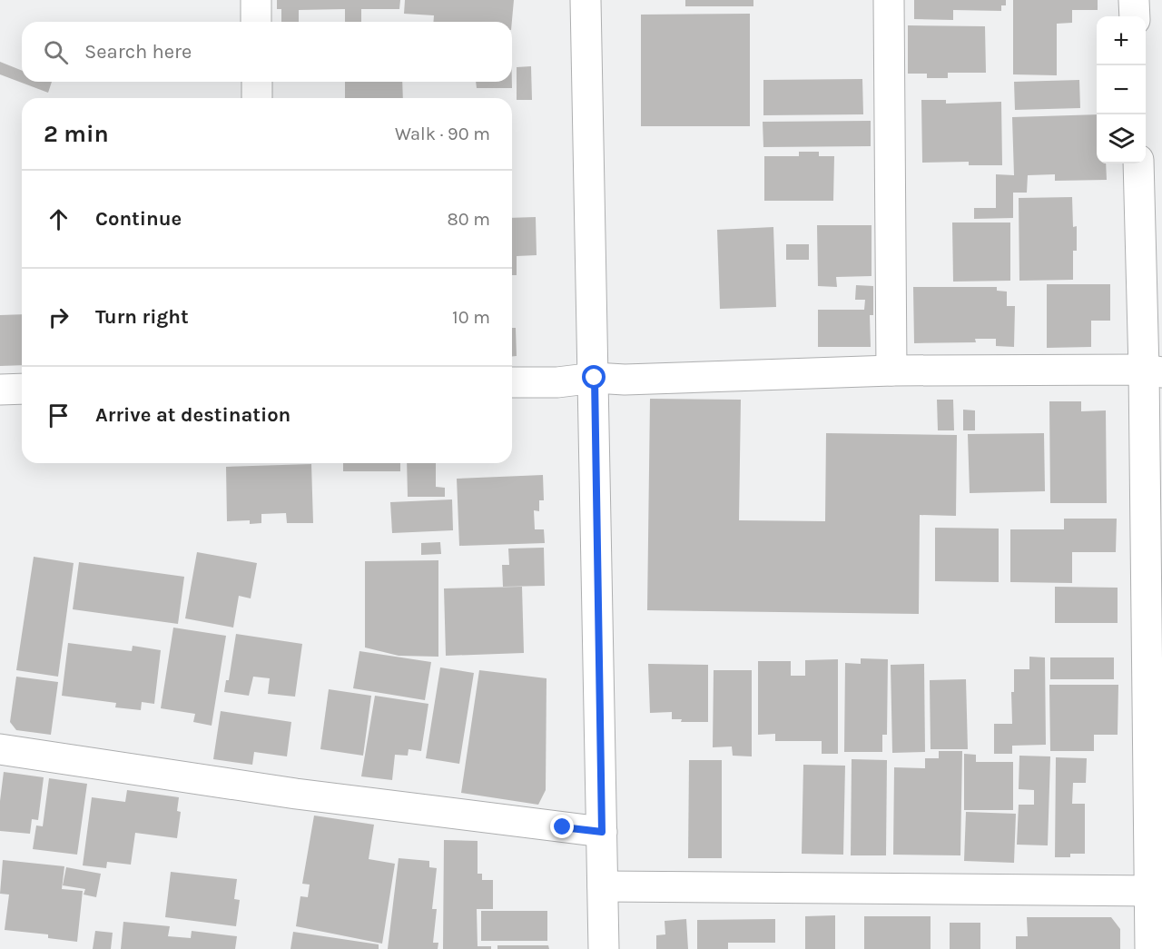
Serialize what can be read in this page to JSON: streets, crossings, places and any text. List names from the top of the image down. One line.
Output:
{"page":{"map_buttons":["+","−"],"search":"Search here","heading":["2 min","Walk · 90 m"],"list":[["Continue","80 m"],["Turn right","10 m"],"Arrive at destination"]}}
